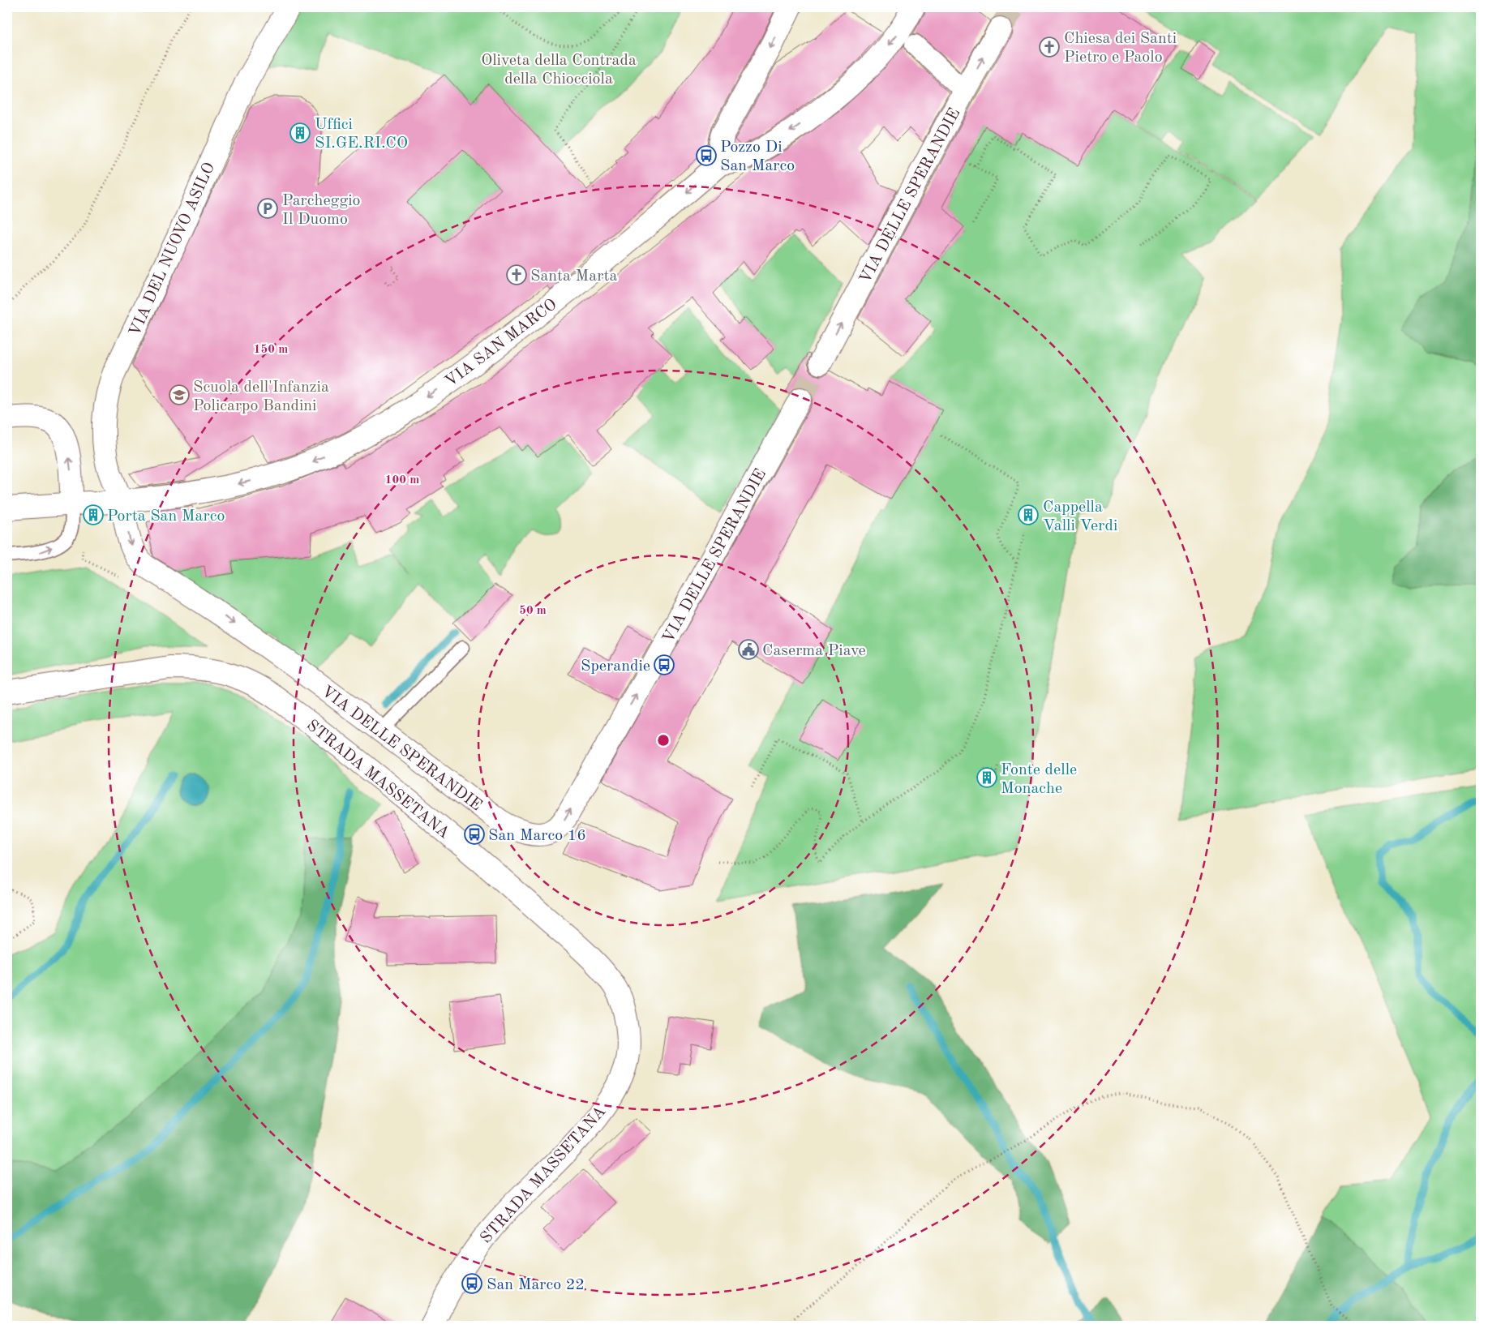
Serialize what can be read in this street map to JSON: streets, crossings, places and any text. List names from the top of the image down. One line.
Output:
{"streets":{"street":["VIA DELLE SPERANDIE","VIA DEL NUOVO ASILO","VIA SAN MARCO","STRADA MASSETANA"]},"crossings":[["VIA DELLE SPERANDIE","VIA DEL NUOVO ASILO"],["VIA DELLE SPERANDIE","VIA SAN MARCO"],["VIA DEL NUOVO ASILO","VIA SAN MARCO"]],"one_way":["VIA SAN MARCO"],"parks":["Oliveta della Contrada della Chiocciola"],"places":{"church":["Chiesa dei Santi Pietro e Paolo","Santa Marta"],"building":["Uffici SI.GE.RI.CO","Porta San Marco","Cappella Valli Verdi","Fonte delle Monache"],"bus stop":["Pozzo Di San Marco","Sperandie","San Marco 16","San Marco 22"],"parking":["Parcheggio Il Duomo"],"school or university":["Scuola dell'Infanzia Policarpo Bandini"],"public building":["Caserma Piave"]},"rings":["150 m","100 m","50 m"]}
